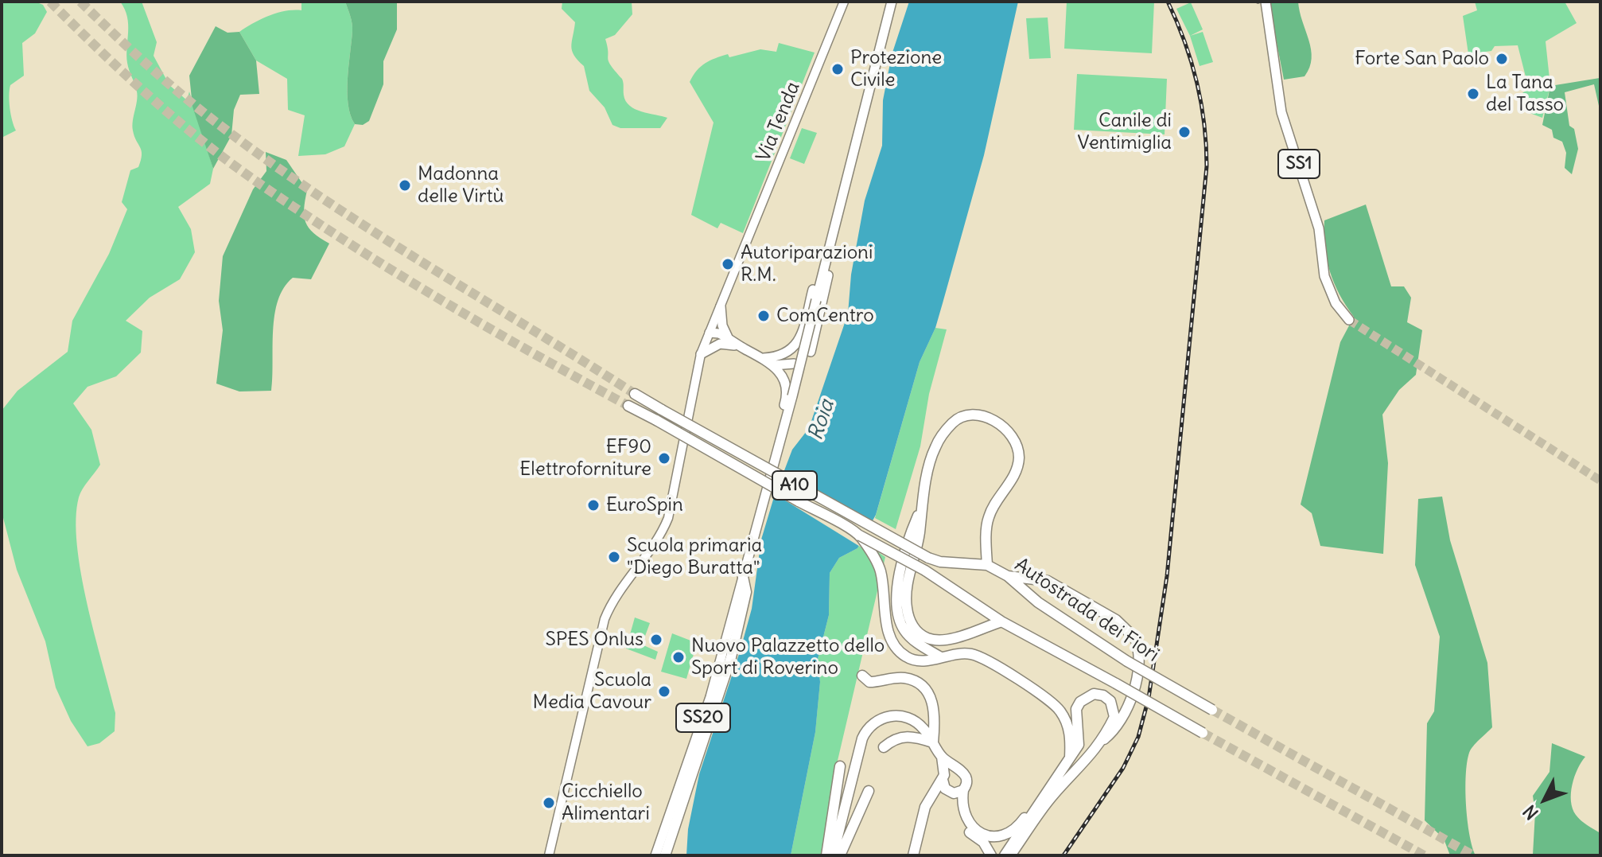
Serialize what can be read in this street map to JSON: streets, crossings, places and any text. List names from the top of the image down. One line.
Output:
{"streets":{"highway":["A10","Autostrada dei Fiori"],"main road":["Via Tenda","SS1","SS20"]},"water":["Roia"],"places":["Forte San Paolo","Protezione Civile","La Tana del Tasso","Canile di Ventimiglia","Madonna delle Virtù","Autoriparazioni R.M.","ComCentro","EF90 Elettroforniture","EuroSpin","Scuola primaria \"Diego Buratta\"","SPES Onlus","Nuovo Palazzetto dello Sport di Roverino","Scuola Media Cavour","Cicchiello Alimentari"],"north":"bottom left"}
